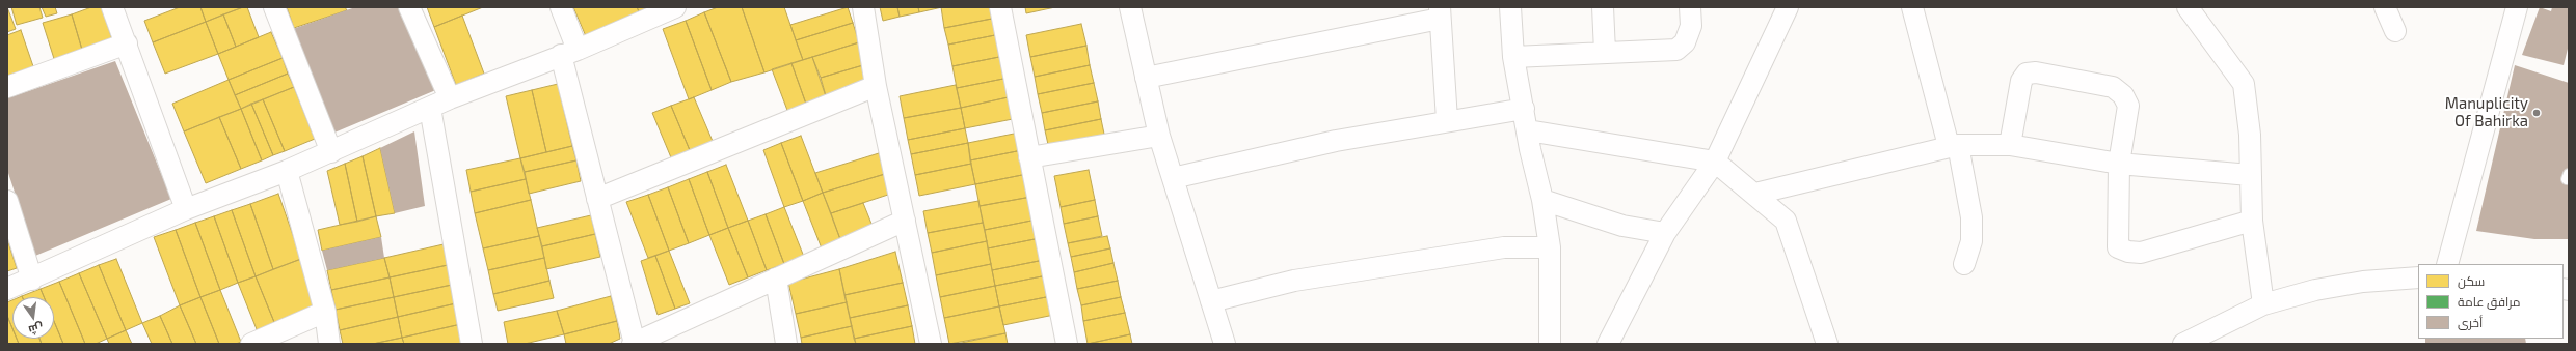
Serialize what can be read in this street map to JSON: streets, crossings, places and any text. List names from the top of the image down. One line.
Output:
{"places":["Manuplicity Of Bahirka"],"legend":["سكن","مرافق عامة","أخرى"],"north":"bottom"}
